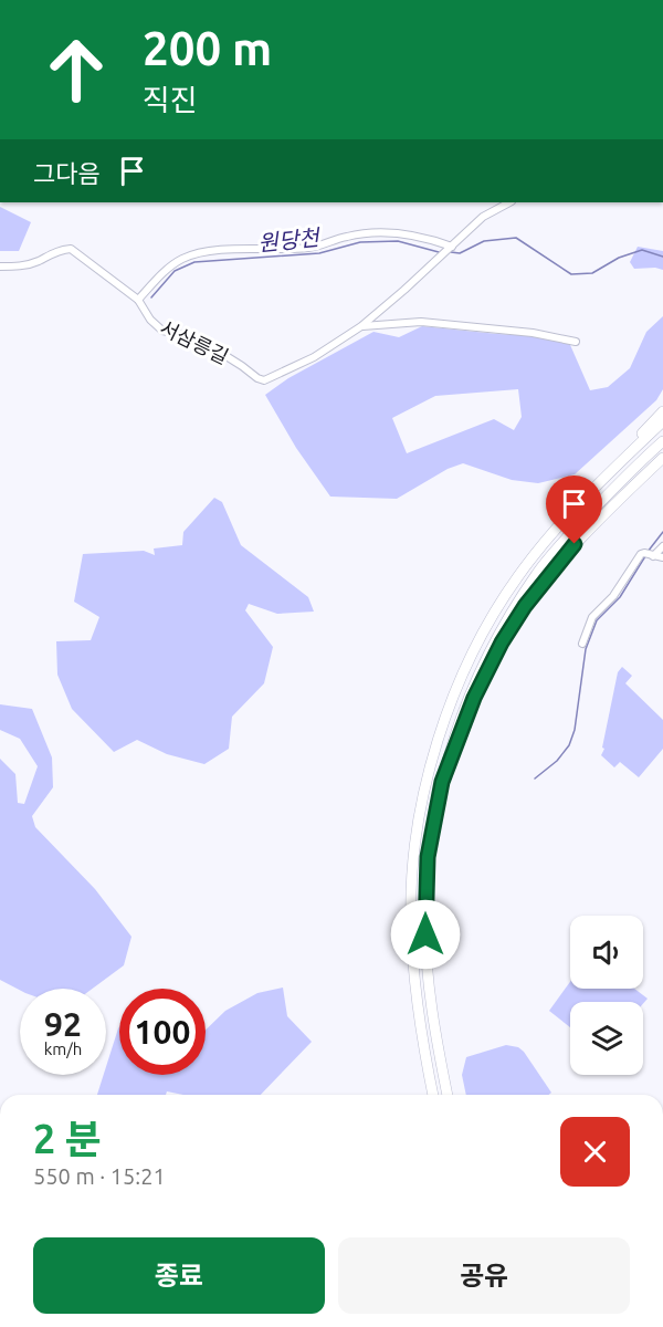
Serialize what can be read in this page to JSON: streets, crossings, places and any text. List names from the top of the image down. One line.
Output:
{"streets":{"street":["서삼릉길"]},"water":["원당천"],"page":{"turn":["200 m","직진"],"then":"그다음","speed":"92 km/h","limit":"100","heading":["2 분","550 m · 15:21"],"buttons":["종료","공유"]}}
